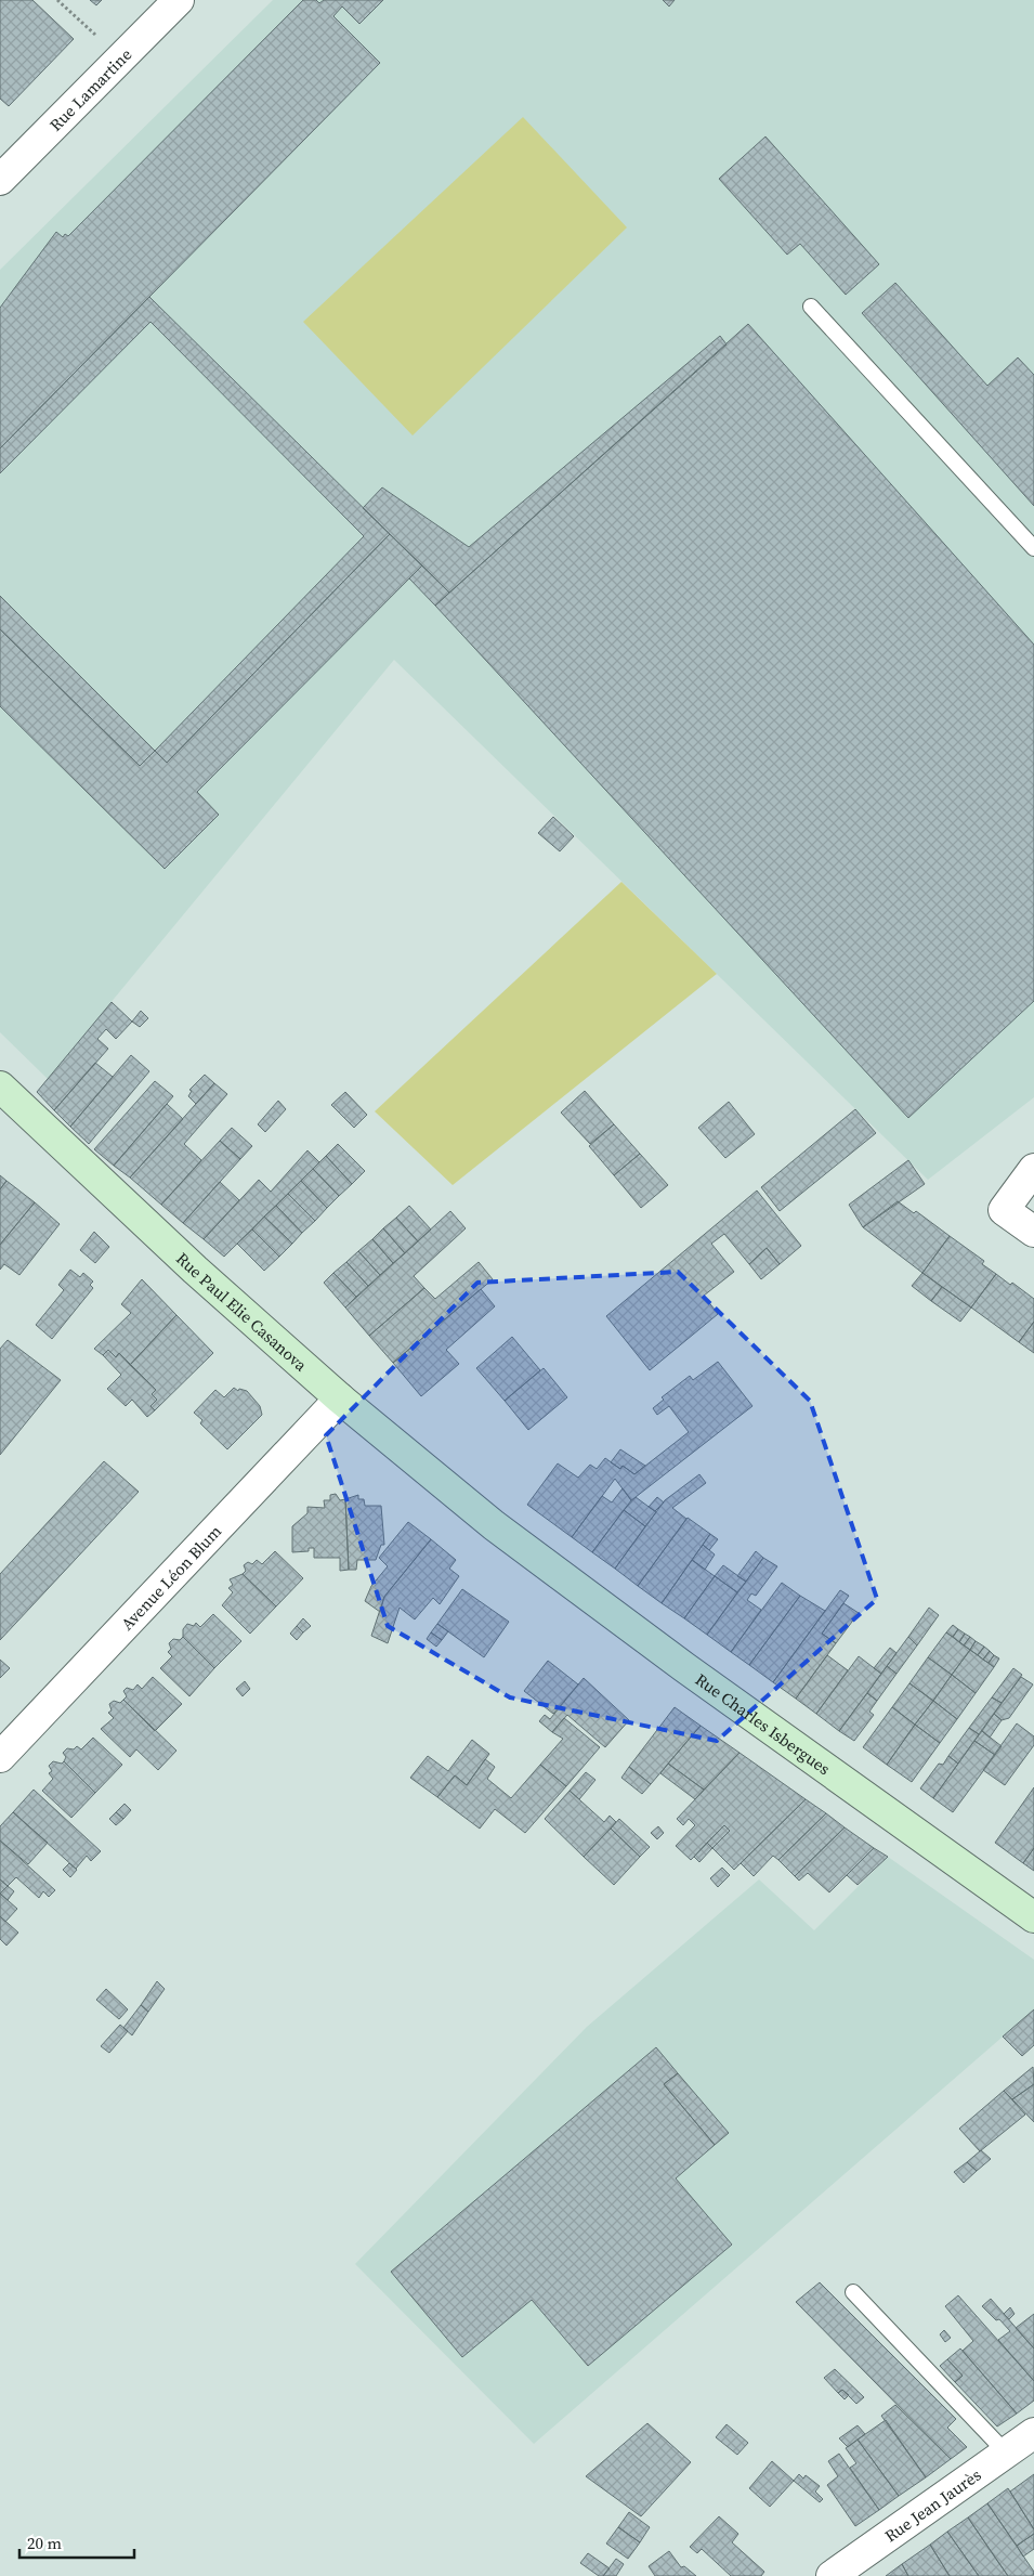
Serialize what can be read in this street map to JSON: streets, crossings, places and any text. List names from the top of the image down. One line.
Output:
{"streets":{"main road":["Rue Paul Elie Casanova","Rue Charles Isbergues"],"street":["Rue Lamartine","Avenue Léon Blum","Rue Jean Jaurès"]},"crossings":[["Rue Paul Elie Casanova","Avenue Léon Blum"],["Rue Paul Elie Casanova","Rue Charles Isbergues"]],"scale_bar":"20 m"}
